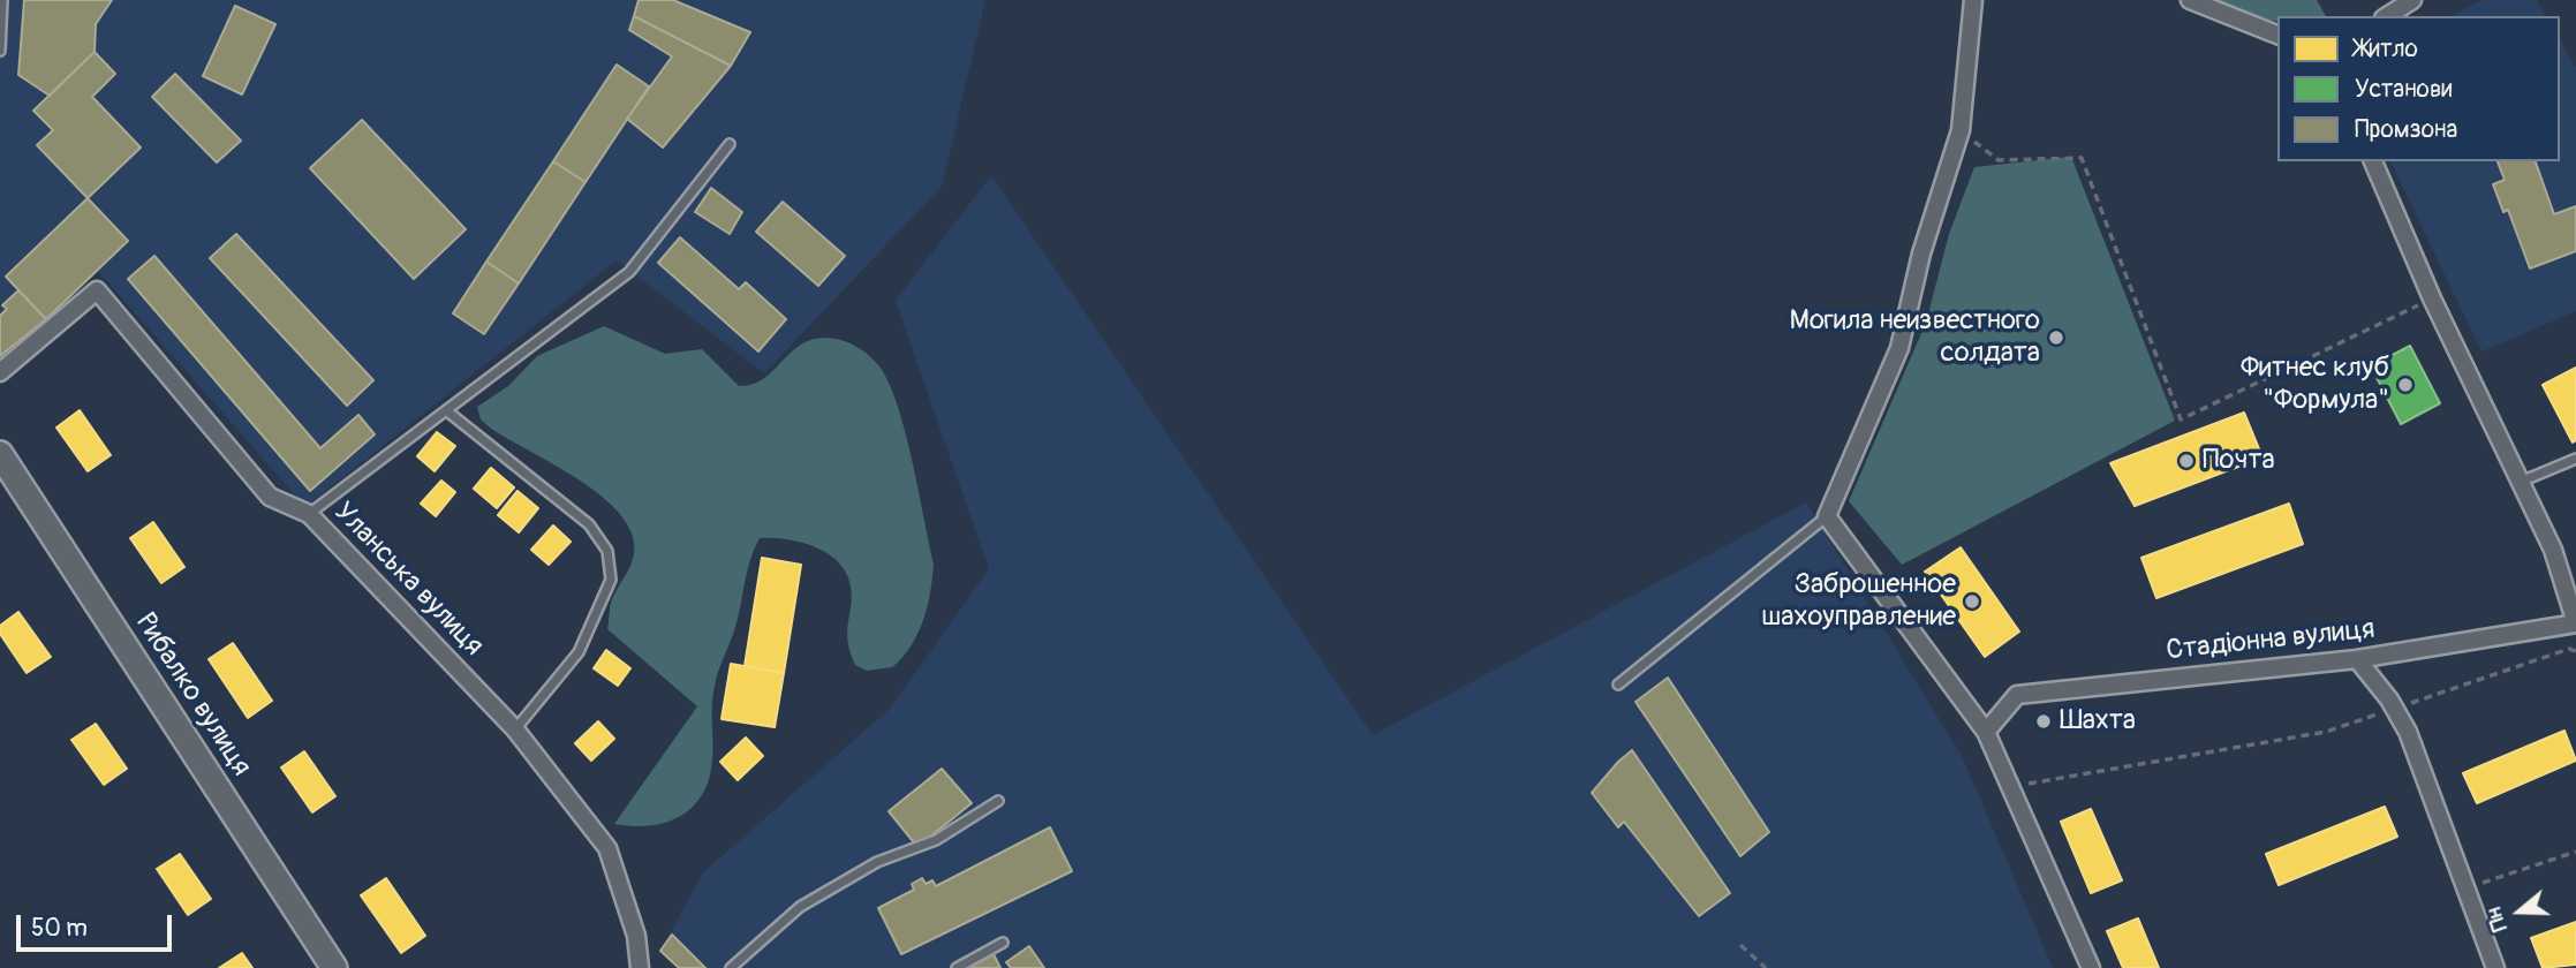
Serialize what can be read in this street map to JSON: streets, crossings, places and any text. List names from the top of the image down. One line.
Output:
{"streets":{"street":["Уланська вулиця","Стадіонна вулиця","Рибалко вулиця"]},"places":["Могила неизвестного солдата","Фитнес клуб \"Формула\"","Почта","Заброшенное шахоуправление","Шахта"],"legend":["Житло","Установи","Промзона"],"scale_bar":"50 m","north":"left"}
